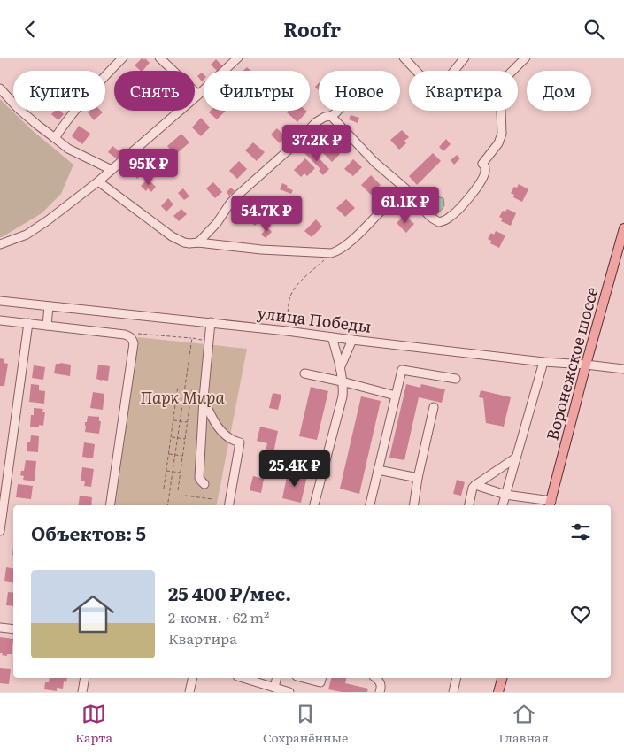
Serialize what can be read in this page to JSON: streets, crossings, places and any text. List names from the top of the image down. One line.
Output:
{"streets":{"main road":["Воронежское шоссе"],"street":["улица Победы"]},"crossings":[["улица Победы","Воронежское шоссе"]],"parks":["Парк Мира"],"page":{"header":"Roofr","chip":["Купить","Снять","Фильтры","Новое","Квартира","Дом"],"price":["37.2K ₽","95K ₽","61.1K ₽","54.7K ₽","25.4K ₽"],"heading":"Объектов: 5","list":[{"name":"25 400 ₽/мес.","note":"2-комн. · 62 m² · Квартира"}],"tabs":["Карта","Сохранённые","Главная"]}}
